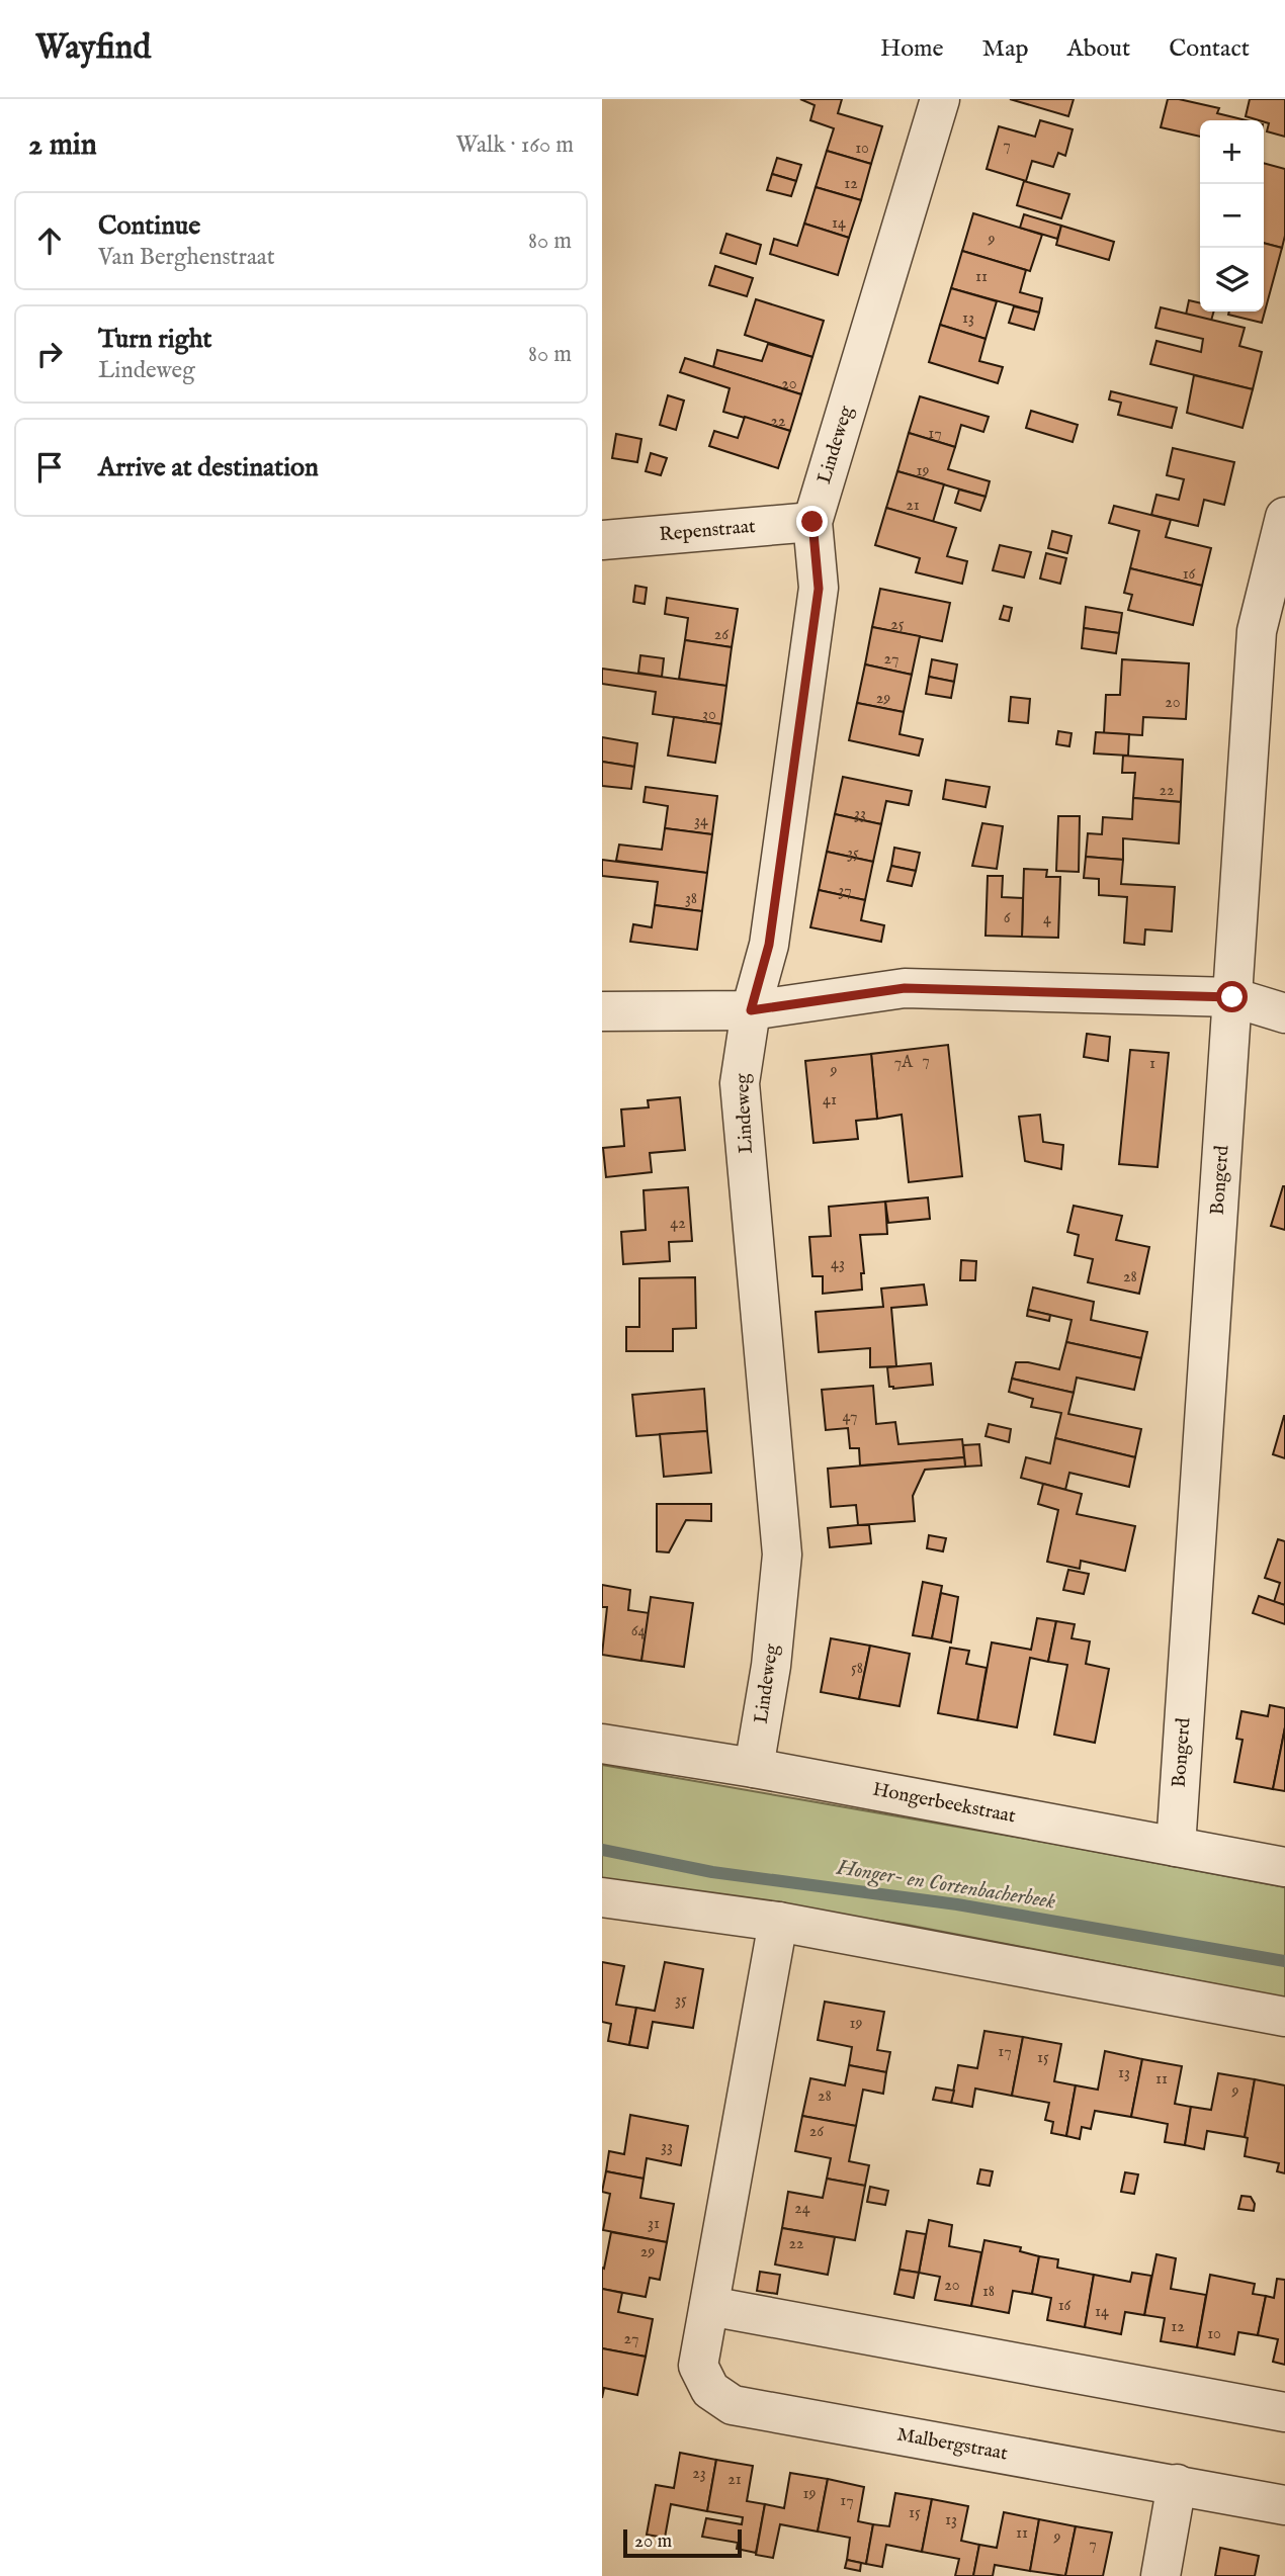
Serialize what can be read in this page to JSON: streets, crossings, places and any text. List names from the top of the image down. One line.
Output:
{"streets":{"street":["Lindeweg","Repenstraat","Bongerd","Hongerbeekstraat","Malbergstraat"]},"crossings":[["Lindeweg","Repenstraat"],["Lindeweg","Hongerbeekstraat"],["Bongerd","Hongerbeekstraat"]],"water":["Honger- en Cortenbacherbeek"],"house_numbers":["7","10","12","14","9","11","13","20","22","17","19","21","16","25","26","27","29","20","30","22","33","34","35","37","38","6","4","7","7A","1","9","41","42","43","28","47","64","58","35","19","17","15","13","11","9","28","26","33","24","31","22","29","20","18","16","14","12","10","27","23","21","19","17","15","13","11","9","7"],"scale_bar":"20 m","page":{"header":"Wayfind","nav":["Home","Map","About","Contact"],"heading":["2 min","Walk · 160 m"],"map_buttons":["+","−"],"list":[["Continue","Van Berghenstraat","80 m"],["Turn right","Lindeweg","80 m"],"Arrive at destination"],"scale":"20 m"}}
